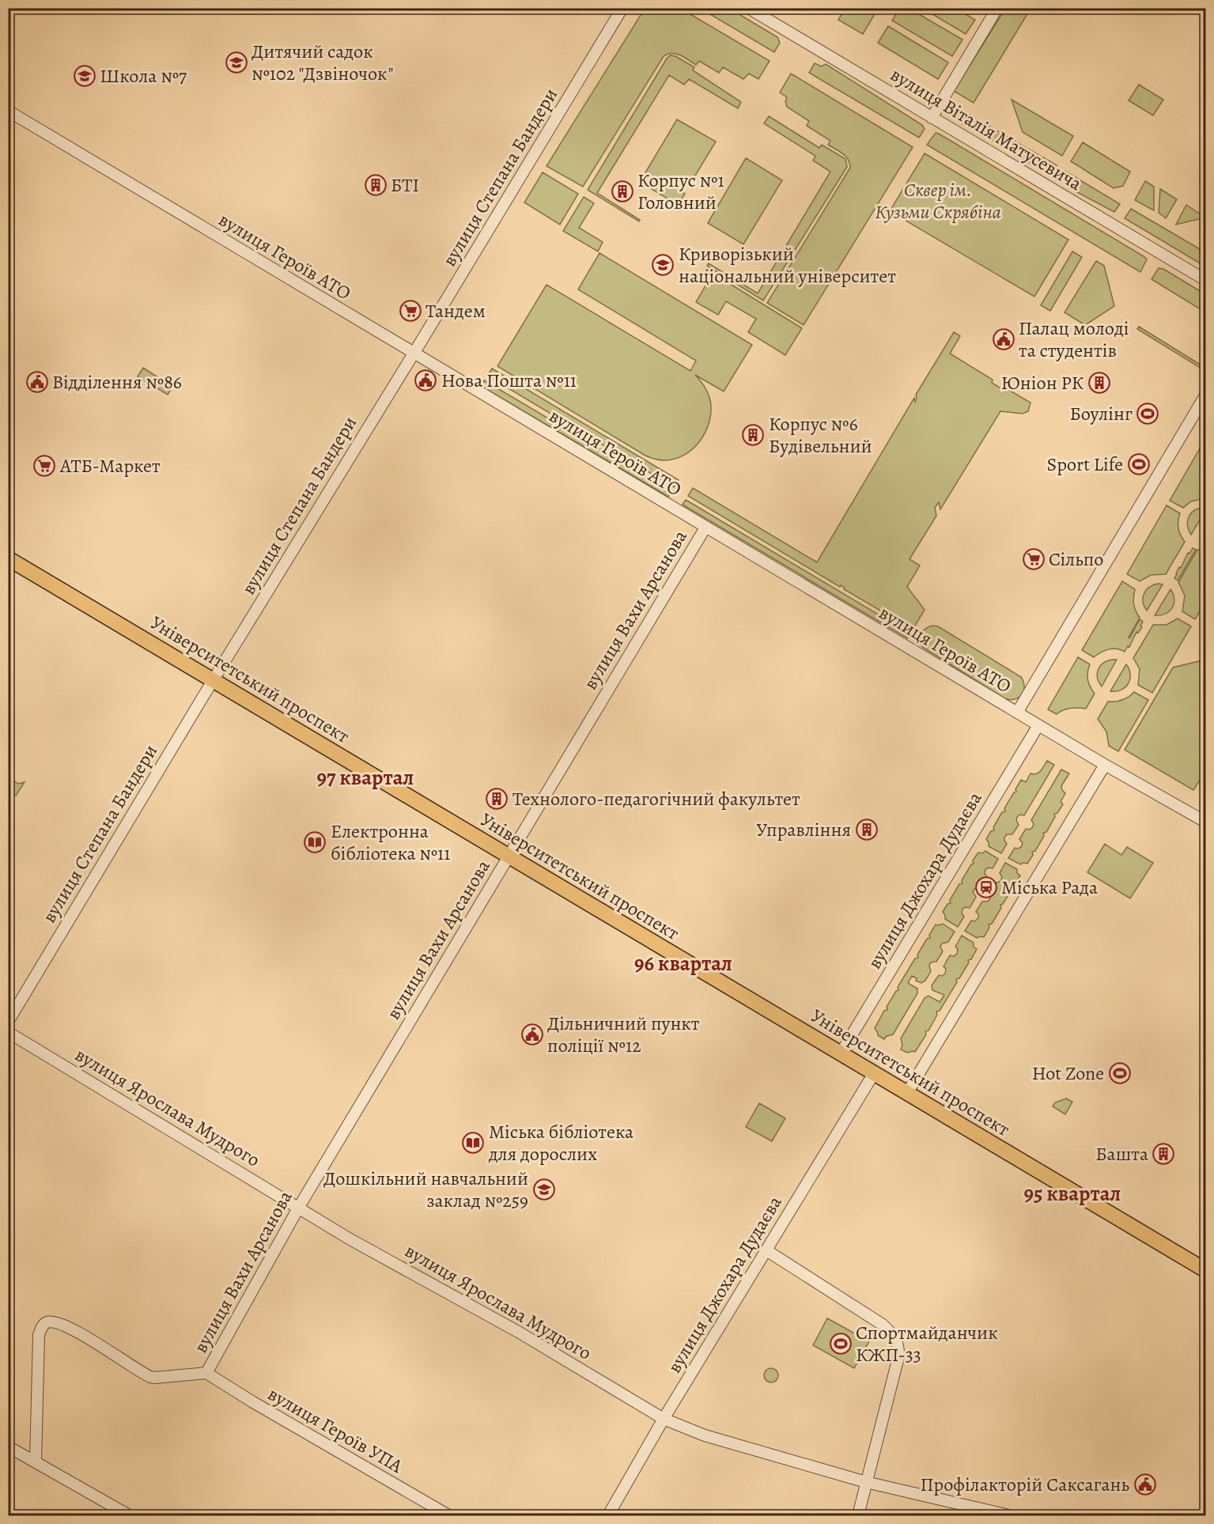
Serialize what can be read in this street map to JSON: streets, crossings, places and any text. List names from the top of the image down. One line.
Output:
{"streets":{"main road":["Університетський проспект"],"street":["вулиця Віталія Матусевича","вулиця Степана Бандери","вулиця Героїв АТО","вулиця Вахи Арсанова","вулиця Джохара Дудаєва","вулиця Ярослава Мудрого","вулиця Героїв УПА"]},"crossings":[["вулиця Степана Бандери","вулиця Героїв АТО"],["вулиця Степана Бандери","Університетський проспект"],["вулиця Героїв АТО","вулиця Вахи Арсанова"],["вулиця Героїв АТО","вулиця Джохара Дудаєва"],["вулиця Вахи Арсанова","Університетський проспект"],["вулиця Вахи Арсанова","вулиця Ярослава Мудрого"],["вулиця Вахи Арсанова","вулиця Героїв УПА"],["Університетський проспект","вулиця Джохара Дудаєва"],["вулиця Джохара Дудаєва","вулиця Ярослава Мудрого"]],"districts":["97 квартал","96 квартал","95 квартал"],"parks":["Сквер ім. Кузьми Скрябіна"],"places":{"school or university":["Дитячий садок №102 \"Дзвіночок\"","Школа №7","Криворізький національний університет","Дошкільний навчальний заклад №259"],"building":["БТІ","Корпус №1 Головний","Юніон РК","Корпус №6 Будівельний","Технолого-педагогічний факультет","Управління","Башта"],"supermarket":["Тандем","АТБ-Маркет","Сільпо"],"public building":["Палац молоді та студентів","Нова Пошта №11","Відділення №86","Дільничний пункт поліції №12","Профілакторій Саксагань"],"sports":["Боулінг","Sport Life","Hot Zone","Спортмайданчик КЖП-33"],"library":["Електронна бібліотека №11","Міська бібліотека для дорослих"],"station":["Міська Рада"]}}
